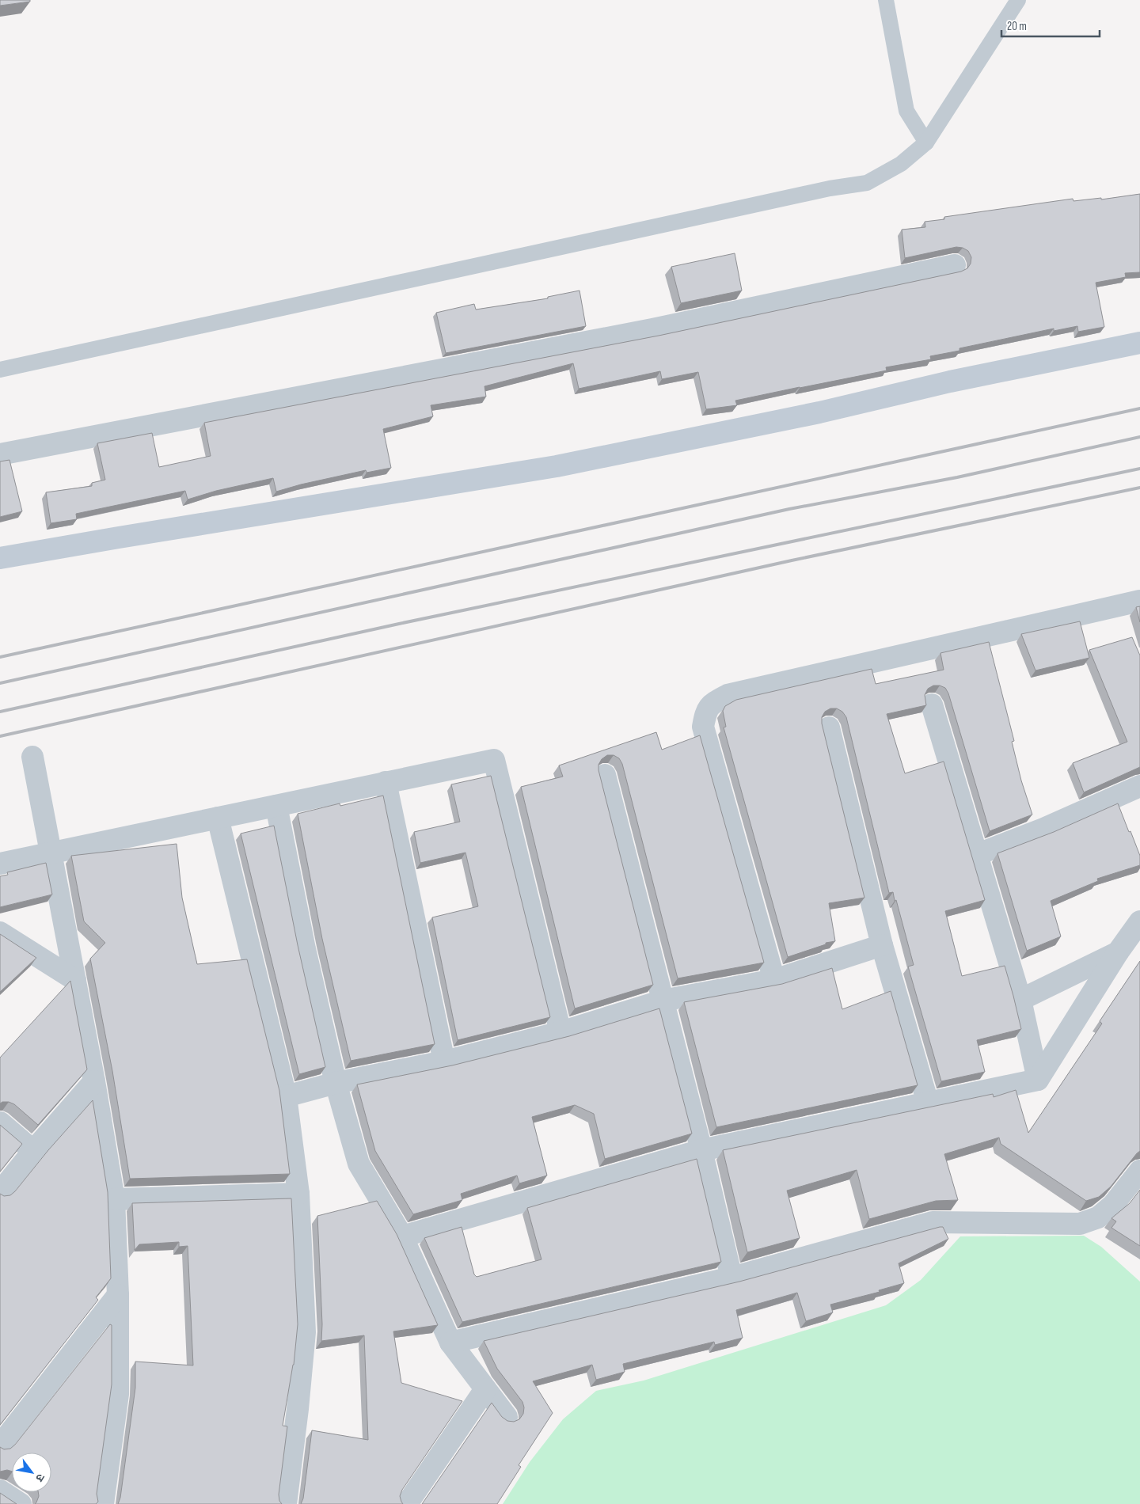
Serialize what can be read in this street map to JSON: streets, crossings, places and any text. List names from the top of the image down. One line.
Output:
{"scale_bar":"20 m","north":"bottom right"}
